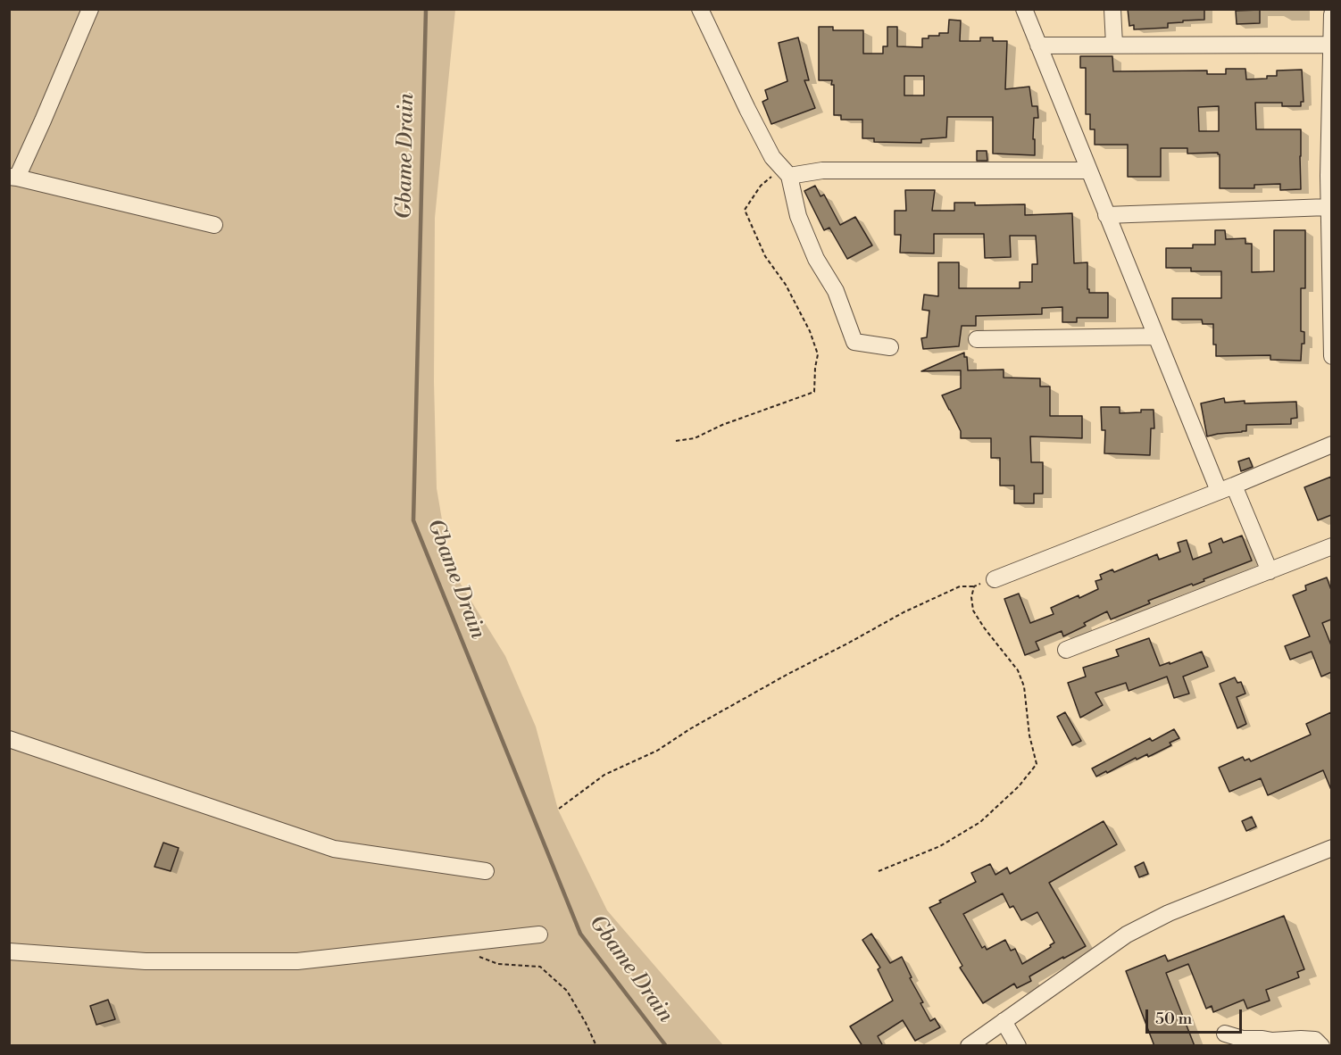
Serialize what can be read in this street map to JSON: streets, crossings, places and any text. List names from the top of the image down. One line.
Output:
{"water":["Gbame Drain"],"scale_bar":"50 m"}
